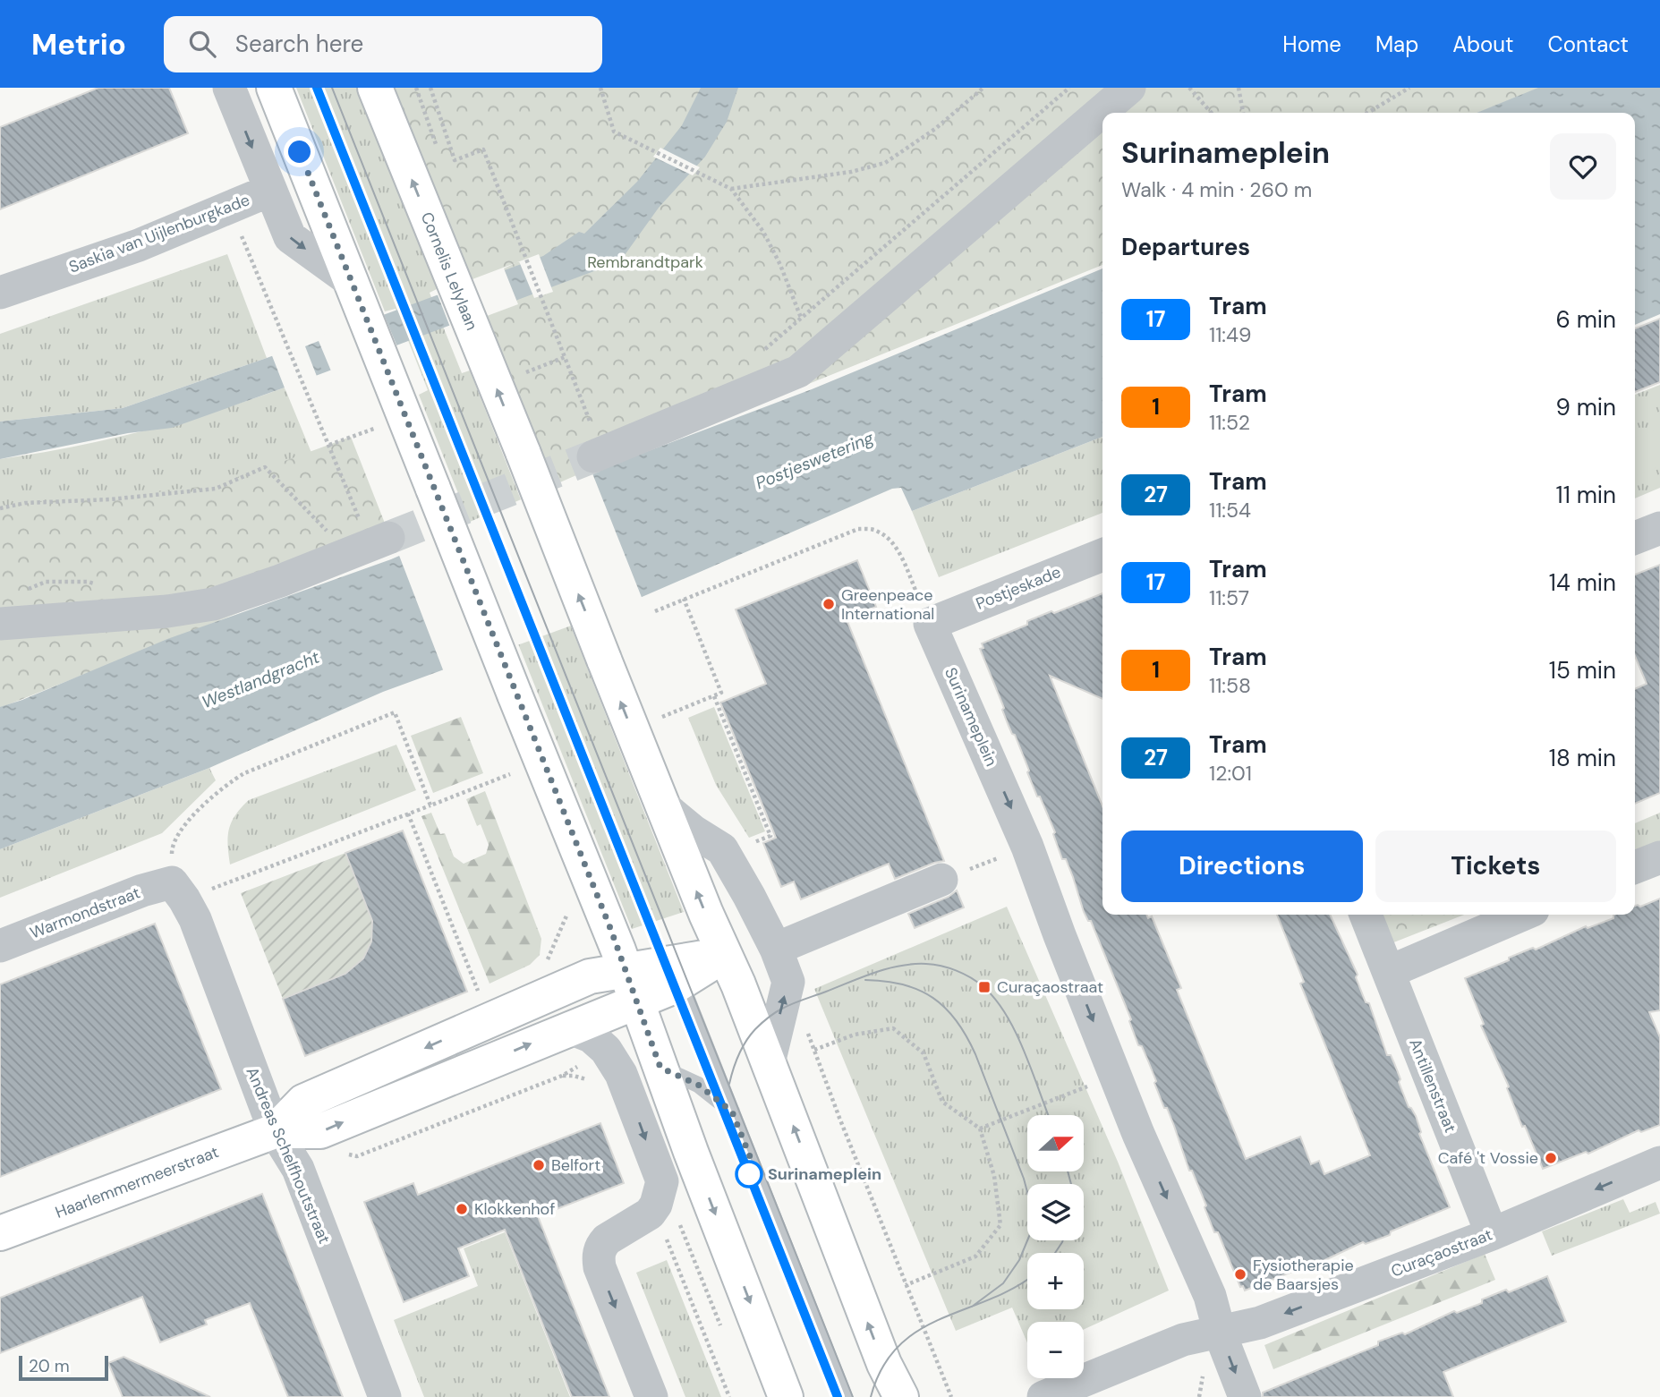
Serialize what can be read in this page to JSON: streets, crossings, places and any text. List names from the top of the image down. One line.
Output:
{"streets":{"main road":["Cornelis Lelylaan","Haarlemmermeerstraat"],"street":["Saskia van Uijlenburgkade","Postjeskade","Surinameplein","Warmondstraat","Antillenstraat","Andreas Schelfhoutstraat","Curaçaostraat"]},"crossings":[["Postjeskade","Surinameplein"],["Surinameplein","Curaçaostraat"],["Warmondstraat","Andreas Schelfhoutstraat"],["Antillenstraat","Curaçaostraat"],["Andreas Schelfhoutstraat","Haarlemmermeerstraat"]],"one_way":["Surinameplein"],"water":["Postjeswetering","Westlandgracht"],"parks":["Rembrandtpark"],"places":{"other":["Greenpeace International","Café 't Vossie","Belfort","Surinameplein","Klokkenhof","Fysiotherapie de Baarsjes"],"transit":["Curaçaostraat"]},"lines":["tram line 17"],"scale_bar":"20 m","north":"right","page":{"header":"Metrio","search":"Search here","nav":["Home","Map","About","Contact"],"heading":[["Surinameplein","Walk · 4 min · 260 m"],"Departures"],"list":[{"mark":"17","name":"Tram","note":"11:49","value":"6 min"},{"mark":"1","name":"Tram","note":"11:52","value":"9 min"},{"mark":"27","name":"Tram","note":"11:54","value":"11 min"},{"mark":"17","name":"Tram","note":"11:57","value":"14 min"},{"mark":"1","name":"Tram","note":"11:58","value":"15 min"},{"mark":"27","name":"Tram","note":"12:01","value":"18 min"}],"buttons":["Directions","Tickets"],"map_buttons":["+","−"],"scale":"20 m"}}
